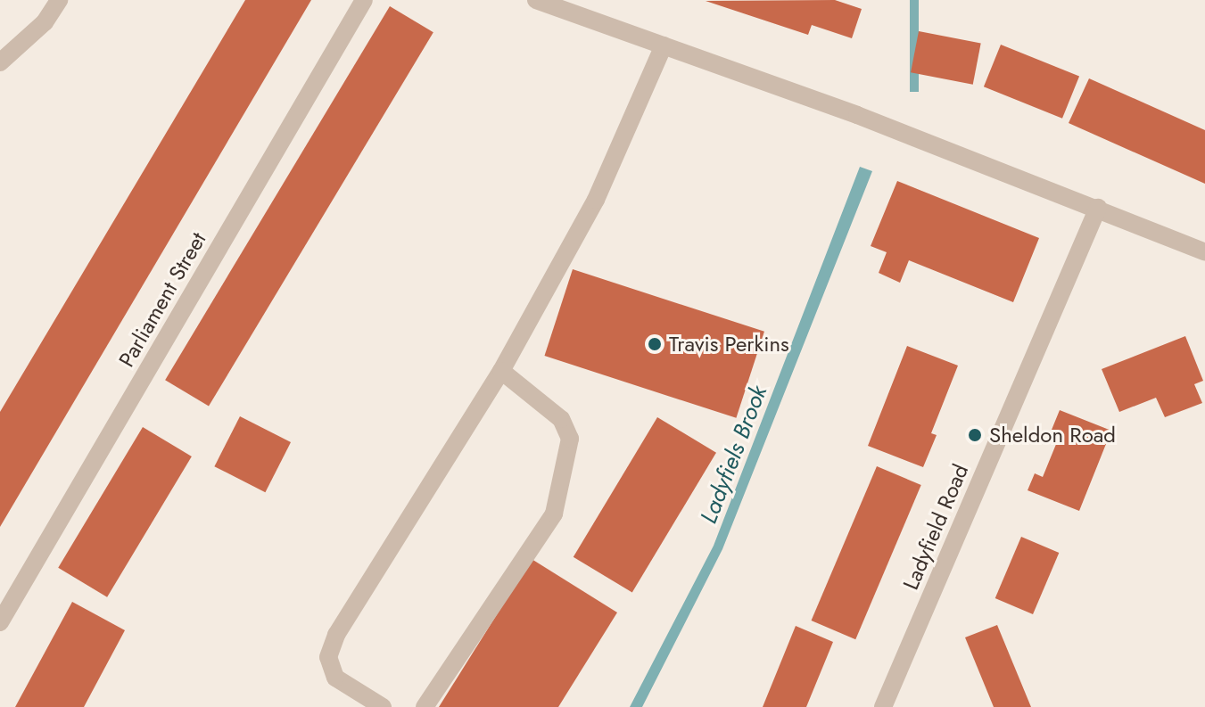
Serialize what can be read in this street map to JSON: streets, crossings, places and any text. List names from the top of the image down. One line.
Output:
{"streets":{"street":["Parliament Street","Ladyfield Road"]},"water":["Ladyfiels Brook"],"places":["Travis Perkins","Sheldon Road"]}
